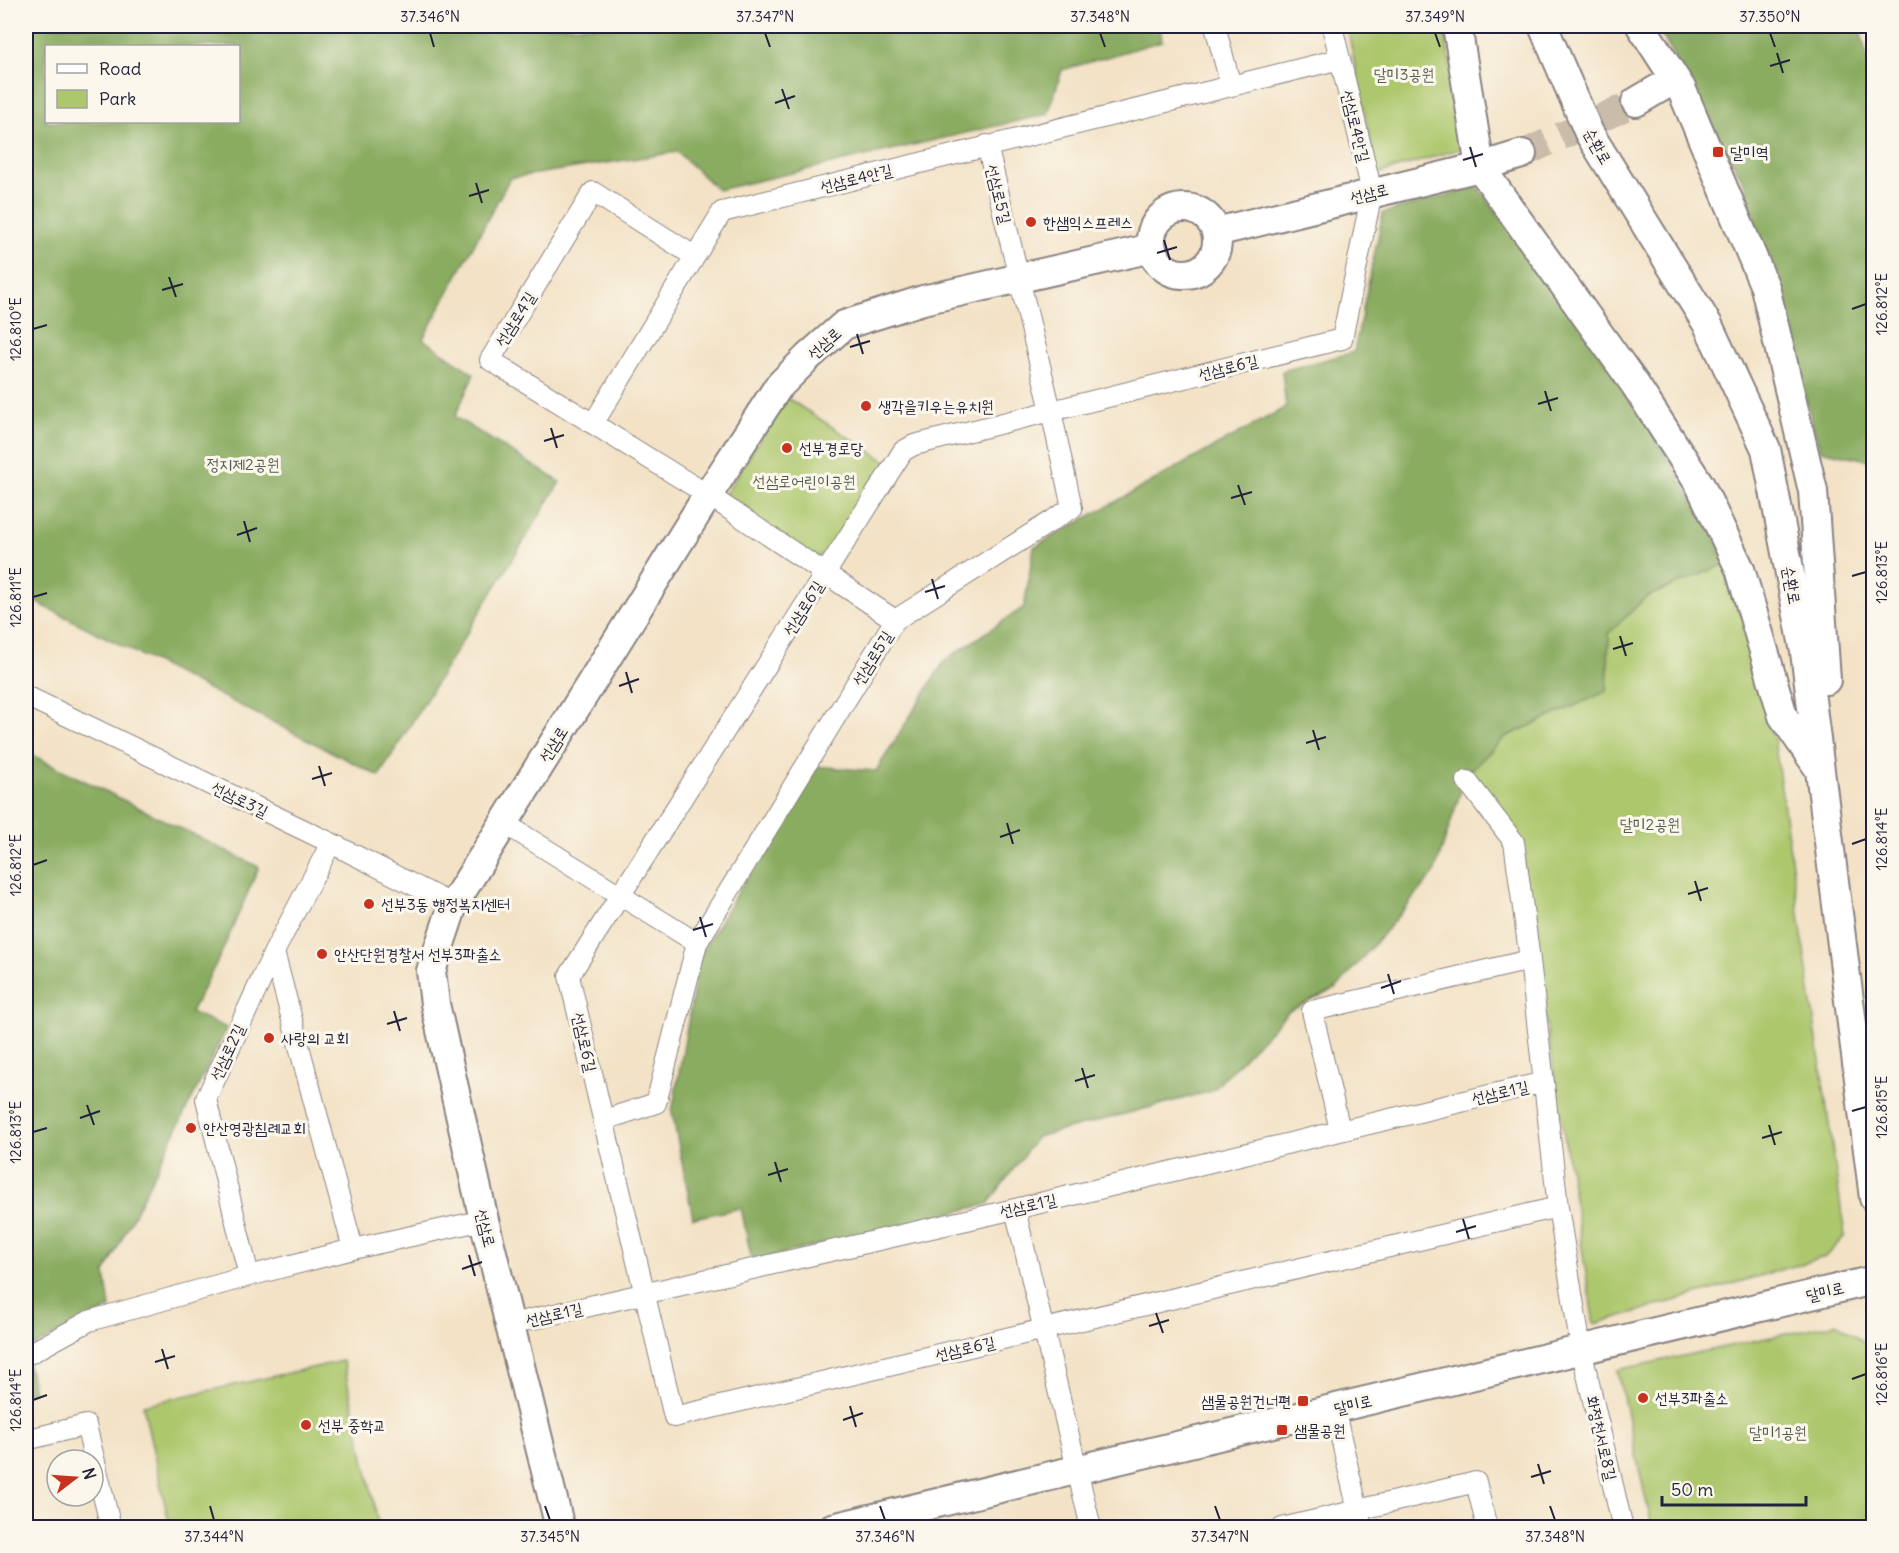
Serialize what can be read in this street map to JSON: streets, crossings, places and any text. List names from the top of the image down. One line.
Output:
{"streets":{"street":["선삼로4안길","순환로","선삼로","선삼로5길","선삼로4길","선삼로6길","선삼로3길","선삼로2길","선삼로1길","달미로","화정천서로8길"]},"crossings":[["선삼로4안길","선삼로"],["선삼로4안길","선삼로5길"],["선삼로4안길","선삼로4길"],["선삼로4안길","선삼로6길"],["선삼로","선삼로5길"],["선삼로","선삼로4길"],["선삼로","선삼로6길"],["선삼로","선삼로3길"],["선삼로","선삼로1길"],["선삼로5길","선삼로4길"],["선삼로5길","선삼로6길"],["선삼로4길","선삼로6길"],["선삼로6길","선삼로1길"],["선삼로6길","화정천서로8길"],["선삼로3길","선삼로2길"],["선삼로1길","화정천서로8길"],["달미로","화정천서로8길"]],"parks":["달미3공원","정지제2공원","선삼로어린이공원","달미2공원","달미1공원"],"places":{"transit":["달미역","샘물공원건너편","샘물공원"],"other":["한샘익스프레스","생각을키우는유치원","선부경로당","선부3동 행정복지센터","안산단원경찰서 선부3파출소","사랑의 교회","안산영광침례교회","선부3파출소","선부 중학교"]},"legend":["Road","Park"],"scale_bar":"50 m","north":"right","coordinates":["37.346°N","37.347°N","37.348°N","37.349°N","37.350°N","126.812°E","126.810°E","126.813°E","126.811°E","126.814°E","126.815°E","126.816°E","37.344°N","37.345°N"]}
